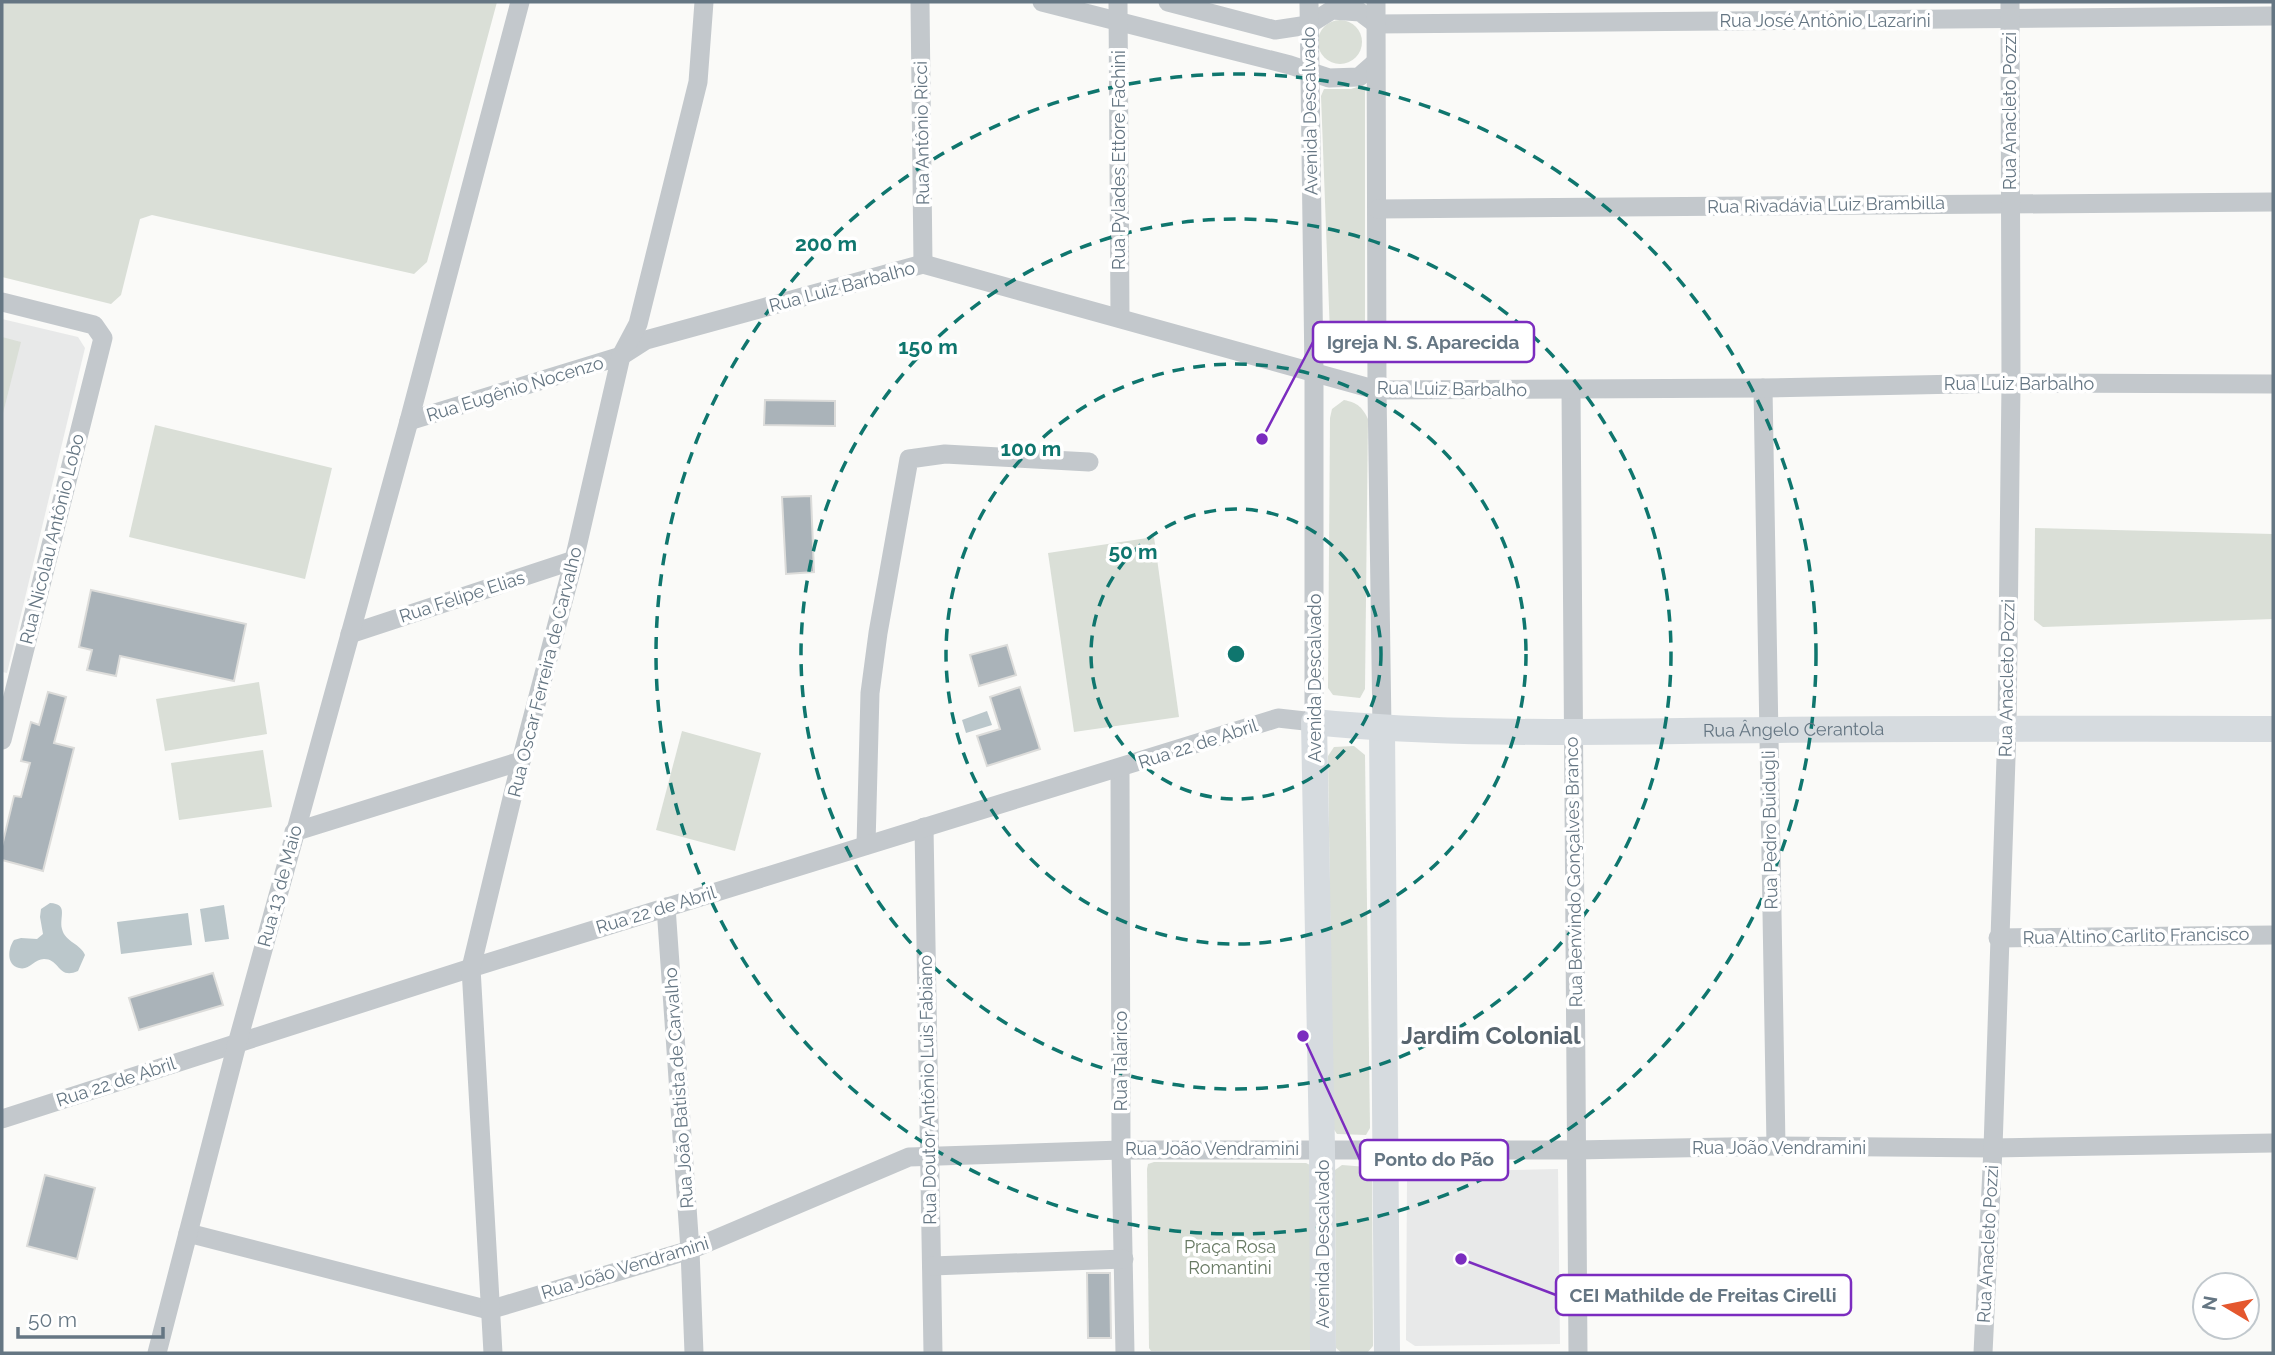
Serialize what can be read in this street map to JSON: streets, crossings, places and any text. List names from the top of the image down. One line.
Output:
{"streets":{"street":["Rua José Antônio Lazarini","Avenida Descalvado","Rua Anacleto Pozzi","Rua Antônio Ricci","Rua Pylades Ettore Fachini","Rua Rivadávia Luiz Brambilla","Rua Luiz Barbalho","Rua Eugênio Nocenzo","Rua Nicolau Antônio Lobo","Rua Felipe Elias","Rua Oscar Ferreira de Carvalho","Rua Ângelo Cerantola","Rua 22 de Abril","Rua Pedro Buidugli","Rua Benvindo Gonçalves Branco","Rua 13 de Maio","Rua Altino Carlito Francisco","Rua Talarico","Rua João Batista de Carvalho","Rua Doutor Antônio Luis Fabiano","Rua João Vendramini"]},"crossings":[["Rua José Antônio Lazarini","Avenida Descalvado"],["Rua José Antônio Lazarini","Rua Anacleto Pozzi"],["Avenida Descalvado","Rua Luiz Barbalho"],["Avenida Descalvado","Rua Ângelo Cerantola"],["Avenida Descalvado","Rua 22 de Abril"],["Avenida Descalvado","Rua João Vendramini"],["Rua Anacleto Pozzi","Rua Rivadávia Luiz Brambilla"],["Rua Anacleto Pozzi","Rua Luiz Barbalho"],["Rua Anacleto Pozzi","Rua Ângelo Cerantola"],["Rua Anacleto Pozzi","Rua Altino Carlito Francisco"],["Rua Anacleto Pozzi","Rua João Vendramini"],["Rua Antônio Ricci","Rua Luiz Barbalho"],["Rua Pylades Ettore Fachini","Rua Luiz Barbalho"],["Rua Luiz Barbalho","Rua Eugênio Nocenzo"],["Rua Luiz Barbalho","Rua Oscar Ferreira de Carvalho"],["Rua Luiz Barbalho","Rua Pedro Buidugli"],["Rua Luiz Barbalho","Rua Benvindo Gonçalves Branco"],["Rua Eugênio Nocenzo","Rua Oscar Ferreira de Carvalho"],["Rua Eugênio Nocenzo","Rua 13 de Maio"],["Rua Felipe Elias","Rua Oscar Ferreira de Carvalho"],["Rua Felipe Elias","Rua 13 de Maio"],["Rua Oscar Ferreira de Carvalho","Rua 22 de Abril"],["Rua Oscar Ferreira de Carvalho","Rua João Vendramini"],["Rua Ângelo Cerantola","Rua 22 de Abril"],["Rua Ângelo Cerantola","Rua Pedro Buidugli"],["Rua Ângelo Cerantola","Rua Benvindo Gonçalves Branco"],["Rua 22 de Abril","Rua 13 de Maio"],["Rua 22 de Abril","Rua Talarico"],["Rua 22 de Abril","Rua João Batista de Carvalho"],["Rua 22 de Abril","Rua Doutor Antônio Luis Fabiano"],["Rua Pedro Buidugli","Rua João Vendramini"],["Rua Benvindo Gonçalves Branco","Rua João Vendramini"],["Rua Talarico","Rua João Vendramini"],["Rua João Batista de Carvalho","Rua João Vendramini"],["Rua Doutor Antônio Luis Fabiano","Rua João Vendramini"]],"districts":["Jardim Colonial"],"parks":["Praça Rosa Romantini"],"places":["Igreja N. S. Aparecida","Ponto do Pão","CEI Mathilde de Freitas Cirelli"],"scale_bar":"50 m","north":"left","rings":["200 m","150 m","100 m","50 m"]}
